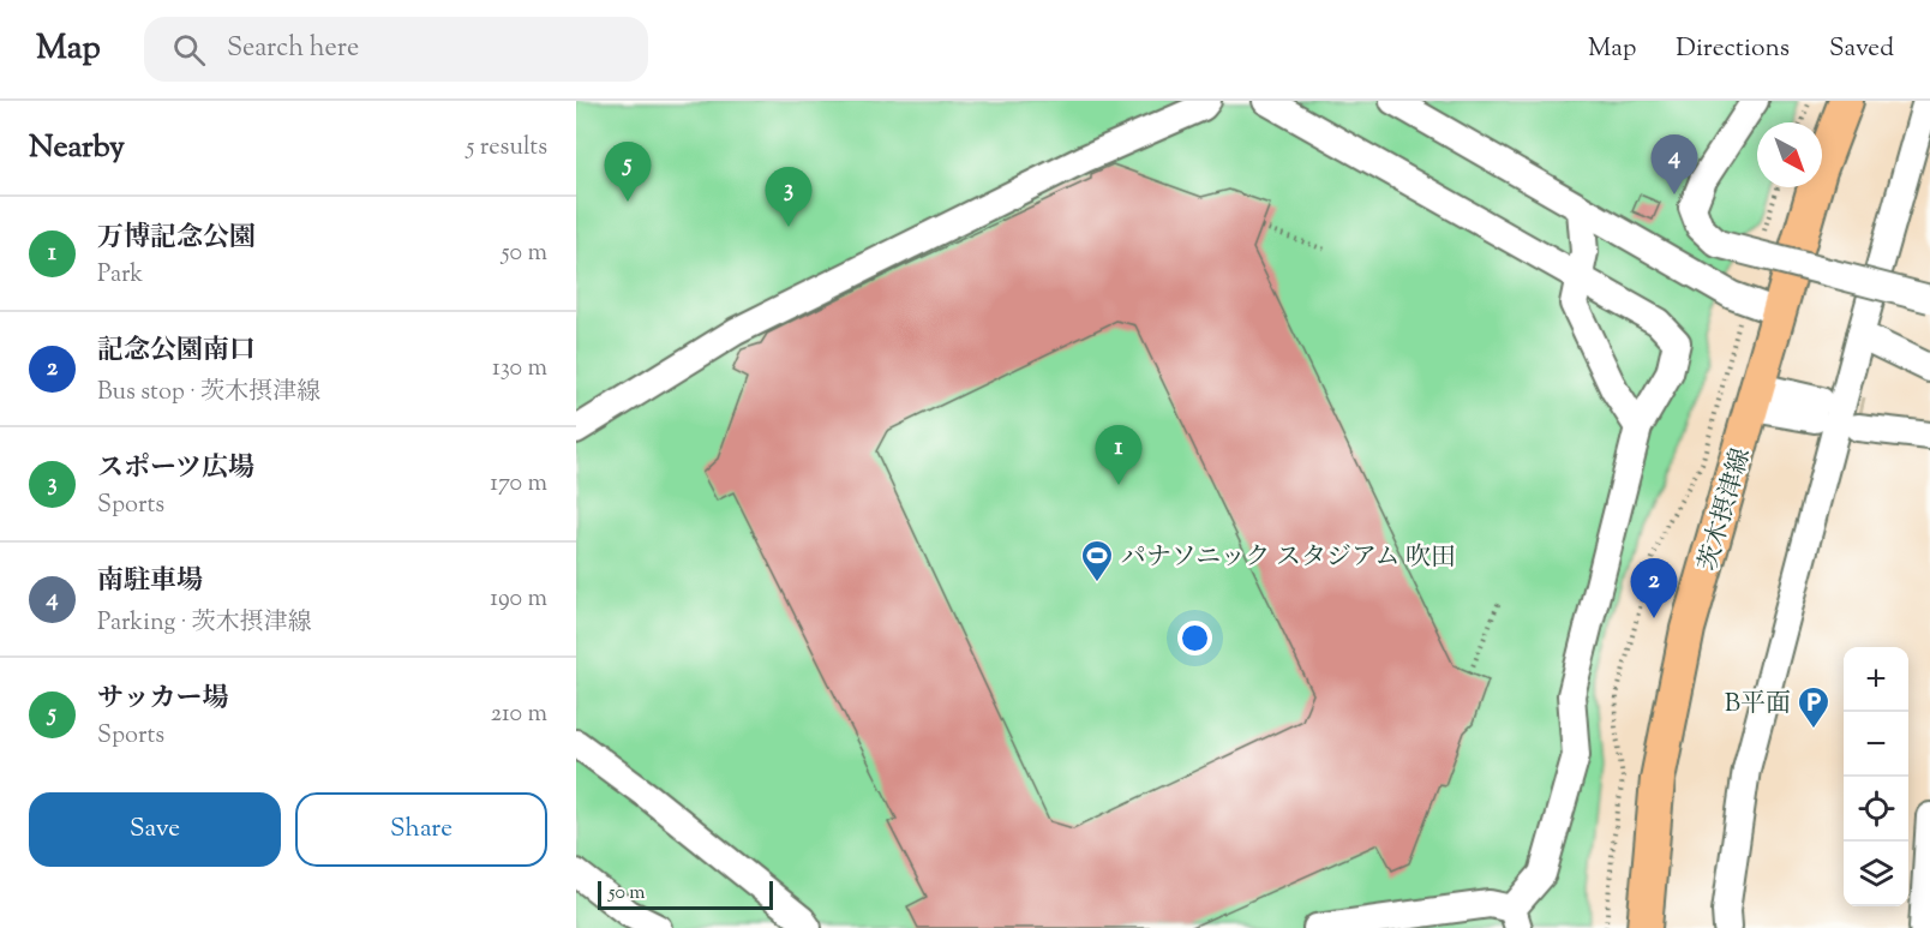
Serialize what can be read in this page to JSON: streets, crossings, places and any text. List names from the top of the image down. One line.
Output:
{"streets":{"main road":["茨木摂津線"]},"places":{"sports":["パナソニック スタジアム 吹田"],"parking":["B平面"]},"scale_bar":"50 m","north":"bottom right","page":{"header":"Map","search":"Search here","nav":["Map","Directions","Saved"],"heading":["Nearby","5 results"],"pins":["4","5","3","1","2"],"list":[{"mark":"1","name":"万博記念公園","note":"Park","value":"50 m"},{"mark":"2","name":"記念公園南口","note":"Bus stop · 茨木摂津線","value":"130 m"},{"mark":"3","name":"スポーツ広場","note":"Sports","value":"170 m"},{"mark":"4","name":"南駐車場","note":"Parking · 茨木摂津線","value":"190 m"},{"mark":"5","name":"サッカー場","note":"Sports","value":"210 m"}],"map_buttons":["+","−"],"buttons":["Save","Share"],"scale":"50 m"}}
